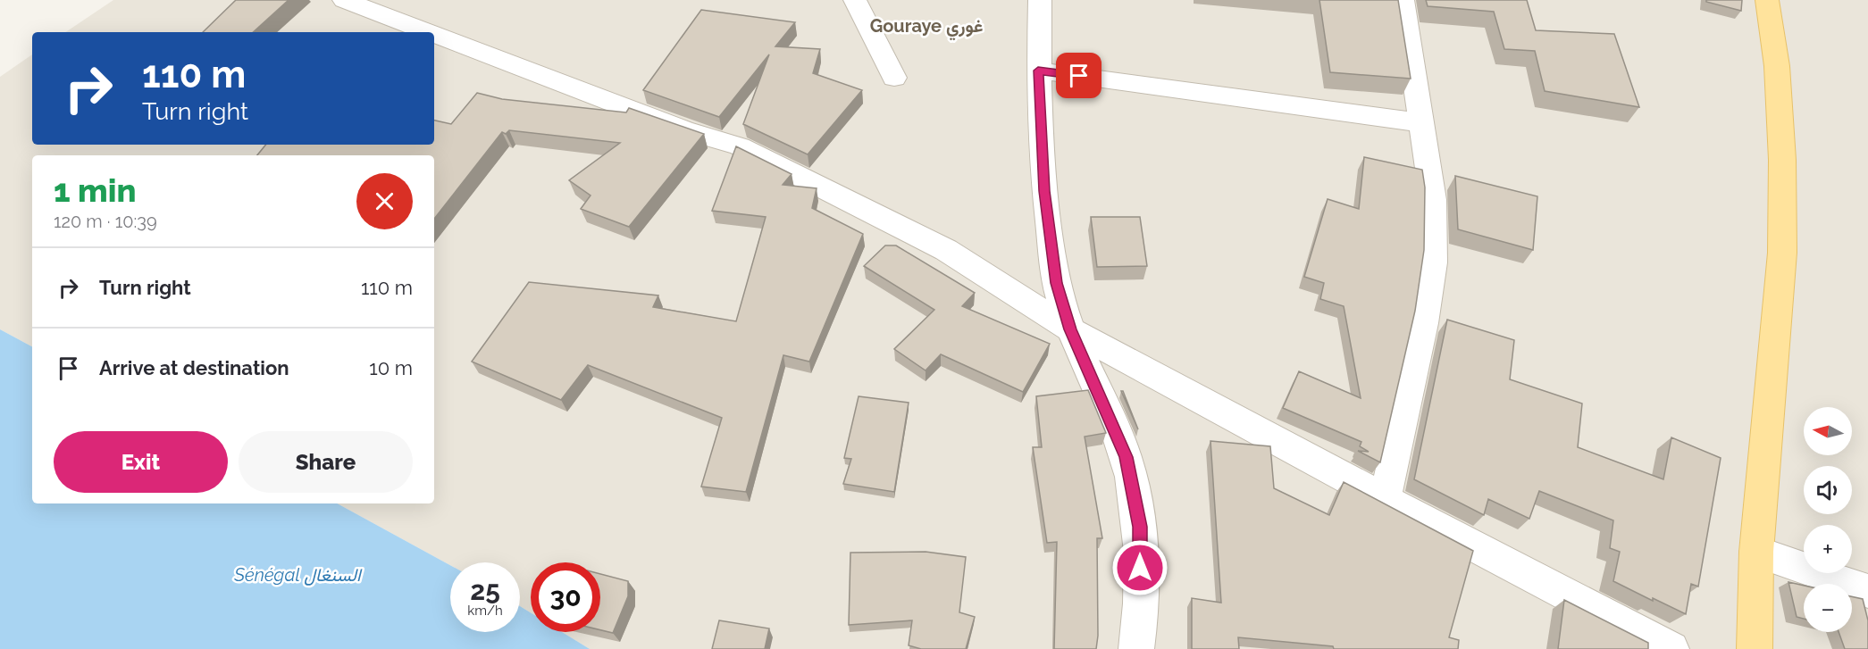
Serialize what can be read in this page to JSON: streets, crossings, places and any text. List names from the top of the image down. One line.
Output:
{"districts":["Gouraye غوري"],"water":["Sénégal السنغال"],"north":"left","page":{"turn":["110 m","Turn right"],"heading":["1 min","120 m · 10:39"],"list":[{"name":"Turn right","value":"110 m"},{"name":"Arrive at destination","value":"10 m"}],"map_buttons":["+","−"],"buttons":["Exit","Share"],"speed":"25 km/h","limit":"30"}}
